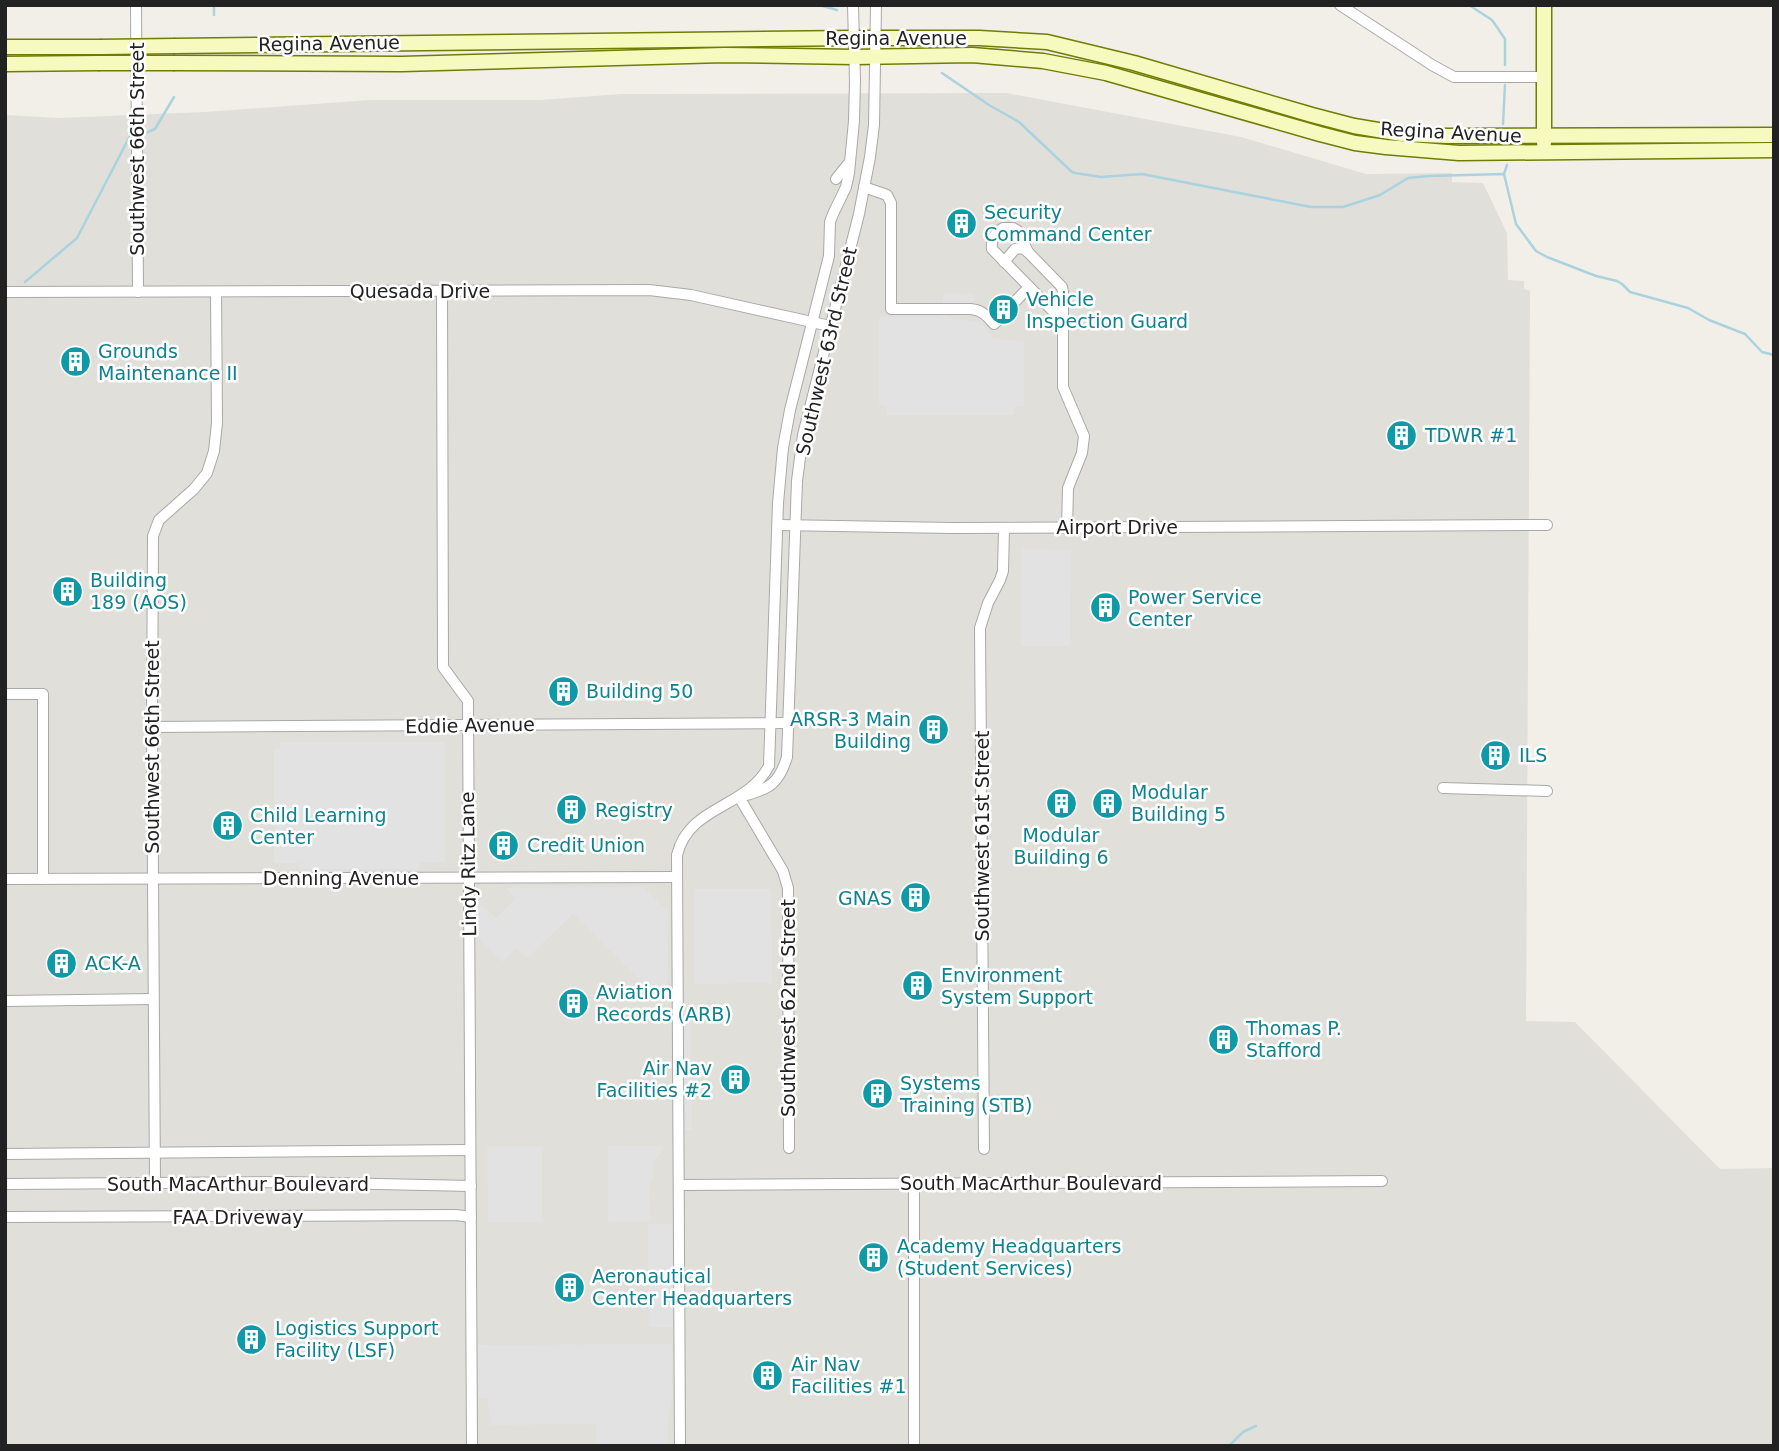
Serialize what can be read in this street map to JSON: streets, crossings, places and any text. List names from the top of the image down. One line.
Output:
{"streets":{"main road":["Regina Avenue"],"street":["Southwest 66th Street","Quesada Drive","Southwest 63rd Street","Airport Drive","Eddie Avenue","Southwest 61st Street","Lindy Ritz Lane","Denning Avenue","Southwest 62nd Street","South MacArthur Boulevard","FAA Driveway"]},"crossings":[["Regina Avenue","Southwest 63rd Street"],["Southwest 66th Street","Quesada Drive"],["Southwest 66th Street","Eddie Avenue"],["Southwest 66th Street","Denning Avenue"],["Southwest 66th Street","South MacArthur Boulevard"],["Quesada Drive","Southwest 63rd Street"],["Quesada Drive","Lindy Ritz Lane"],["Southwest 63rd Street","Airport Drive"],["Southwest 63rd Street","Eddie Avenue"],["Southwest 63rd Street","Denning Avenue"],["Southwest 63rd Street","Southwest 62nd Street"],["Southwest 63rd Street","South MacArthur Boulevard"],["Airport Drive","Southwest 61st Street"],["Eddie Avenue","Lindy Ritz Lane"],["Lindy Ritz Lane","Denning Avenue"],["Lindy Ritz Lane","South MacArthur Boulevard"],["Lindy Ritz Lane","FAA Driveway"]],"places":{"building":["Security Command Center","Vehicle Inspection Guard","Grounds Maintenance II","TDWR #1","Building 189 (AOS)","Power Service Center","Building 50","ARSR-3 Main Building","ILS","Modular Building 5","Modular Building 6","Registry","Child Learning Center","Credit Union","GNAS","ACK-A","Environment System Support","Aviation Records (ARB)","Thomas P. Stafford","Air Nav Facilities #2","Systems Training (STB)","Academy Headquarters (Student Services)","Aeronautical Center Headquarters","Logistics Support Facility (LSF)","Air Nav Facilities #1"]}}
